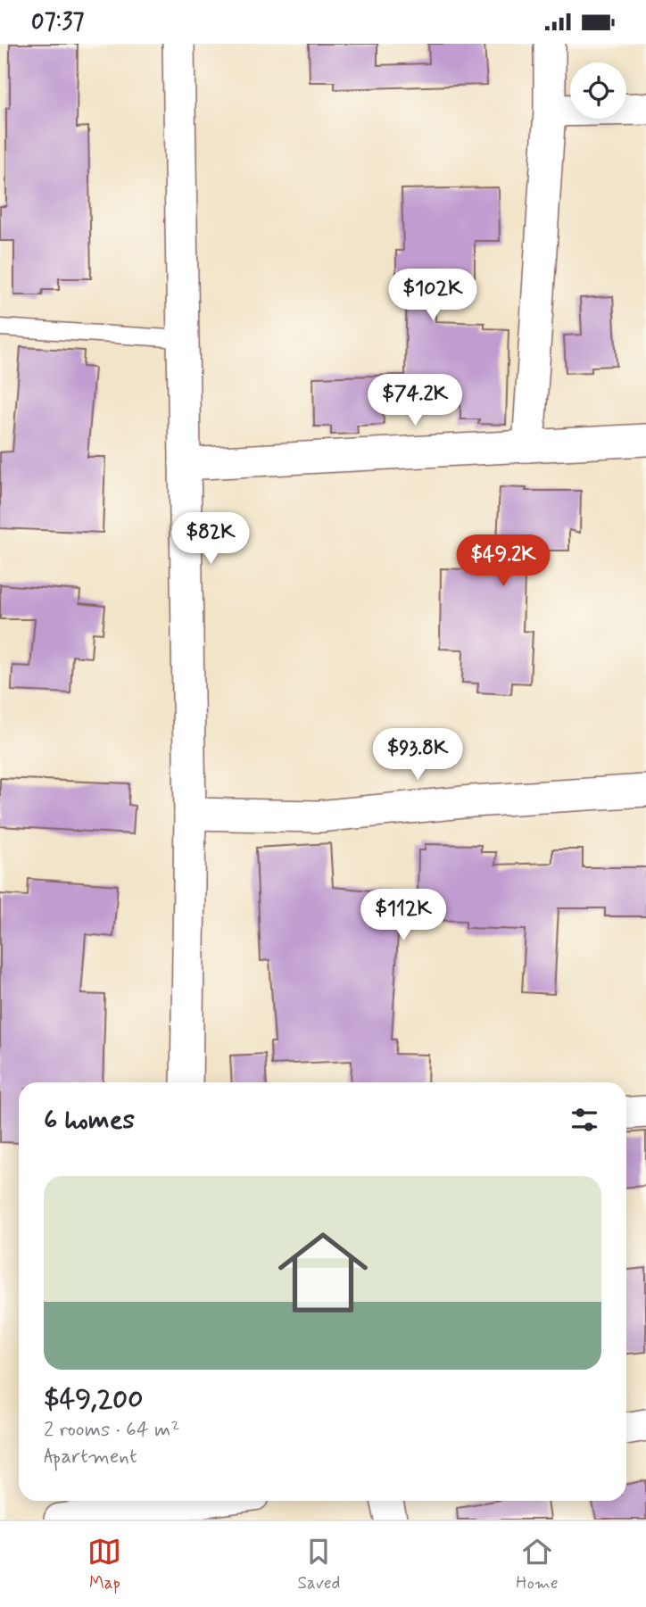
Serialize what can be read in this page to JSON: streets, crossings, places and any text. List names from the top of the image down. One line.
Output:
{"page":{"status":"07:37","price":["$102K","$74.2K","$82K","$49.2K","$93.8K","$112K"],"heading":"6 homes","list":[{"name":"$49,200","note":"2 rooms · 64 m² · Apartment"}],"tabs":["Map","Saved","Home"]}}
